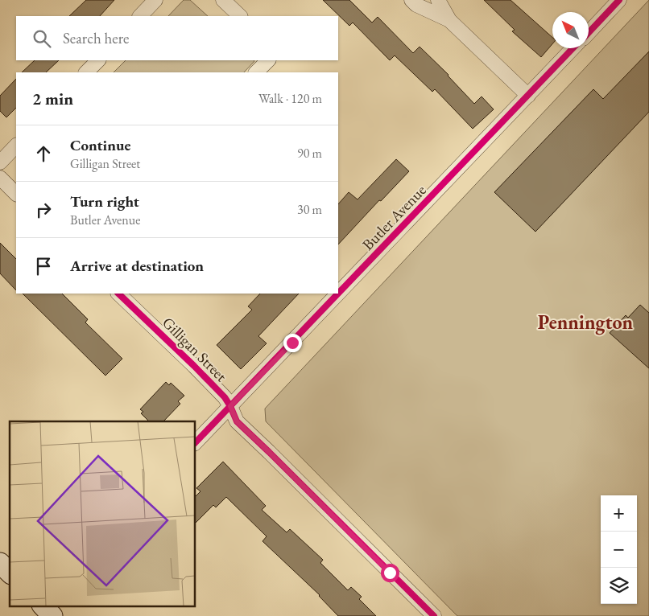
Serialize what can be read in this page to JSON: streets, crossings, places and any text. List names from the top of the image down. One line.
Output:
{"streets":{"street":["Butler Avenue","Gilligan Street"]},"crossings":[["Butler Avenue","Gilligan Street"]],"districts":["Pennington"],"north":"top left","page":{"search":"Search here","heading":["2 min","Walk · 120 m"],"list":[["Continue","Gilligan Street","90 m"],["Turn right","Butler Avenue","30 m"],"Arrive at destination"],"map_buttons":["+","−"]}}
